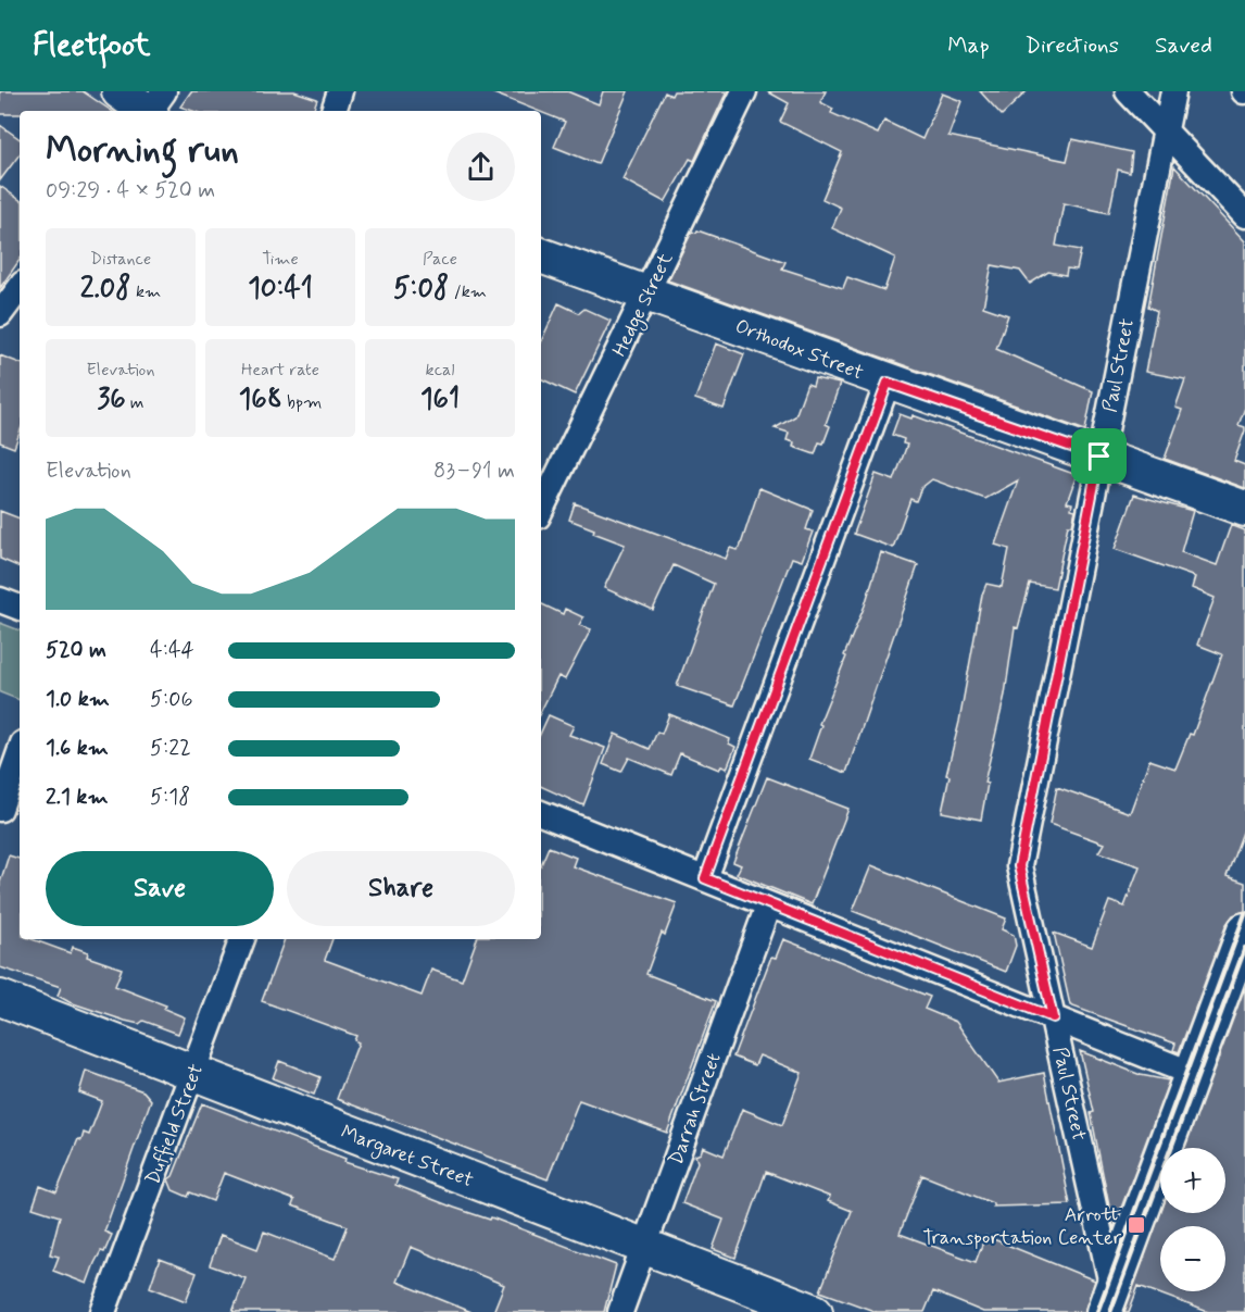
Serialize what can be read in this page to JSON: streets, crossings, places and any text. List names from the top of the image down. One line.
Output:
{"streets":{"street":["Hedge Street","Orthodox Street","Paul Street","Darrah Street","Duffield Street","Margaret Street"]},"crossings":[["Hedge Street","Orthodox Street"],["Orthodox Street","Paul Street"],["Darrah Street","Margaret Street"],["Duffield Street","Margaret Street"]],"places":{"transit":["Arrott Transportation Center"]},"page":{"header":"Fleetfoot","nav":["Map","Directions","Saved"],"heading":["Morning run","09:29 · 4 × 520 m"],"stats":[["Distance","2.08 km"],["Time","10:41"],["Pace","5:08 /km"],["Elevation","36 m"],["Heart rate","168 bpm"],["kcal","161"]],"chart":["Elevation","83–91 m"],"list":[{"name":"520 m","note":"4:44"},{"name":"1.0 km","note":"5:06"},{"name":"1.6 km","note":"5:22"},{"name":"2.1 km","note":"5:18"}],"buttons":["Save","Share"],"map_buttons":["+","−"]}}
